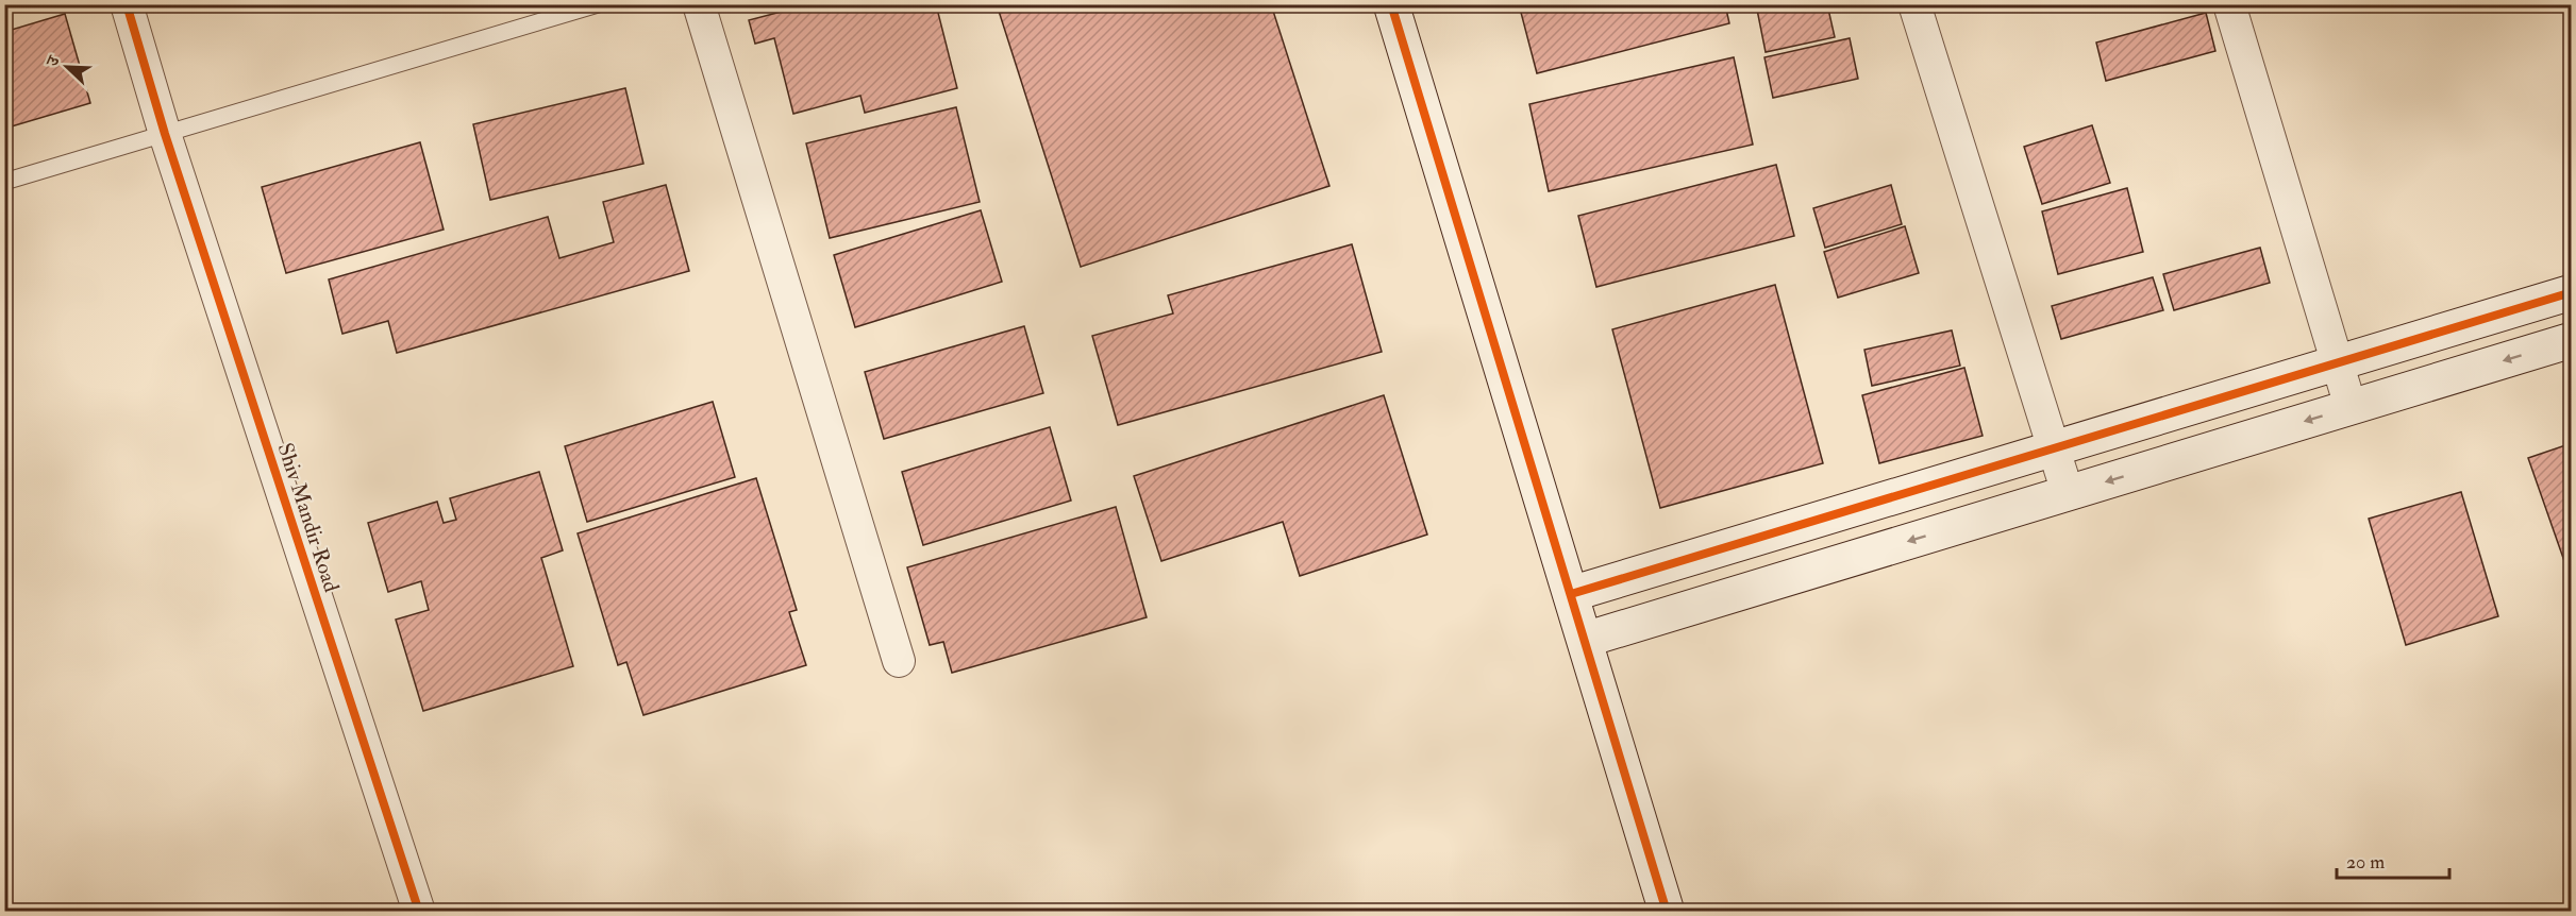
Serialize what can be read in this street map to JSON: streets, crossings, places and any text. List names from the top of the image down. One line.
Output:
{"streets":{"street":["Shiv Mandir Road"]},"scale_bar":"20 m","north":"top left"}
